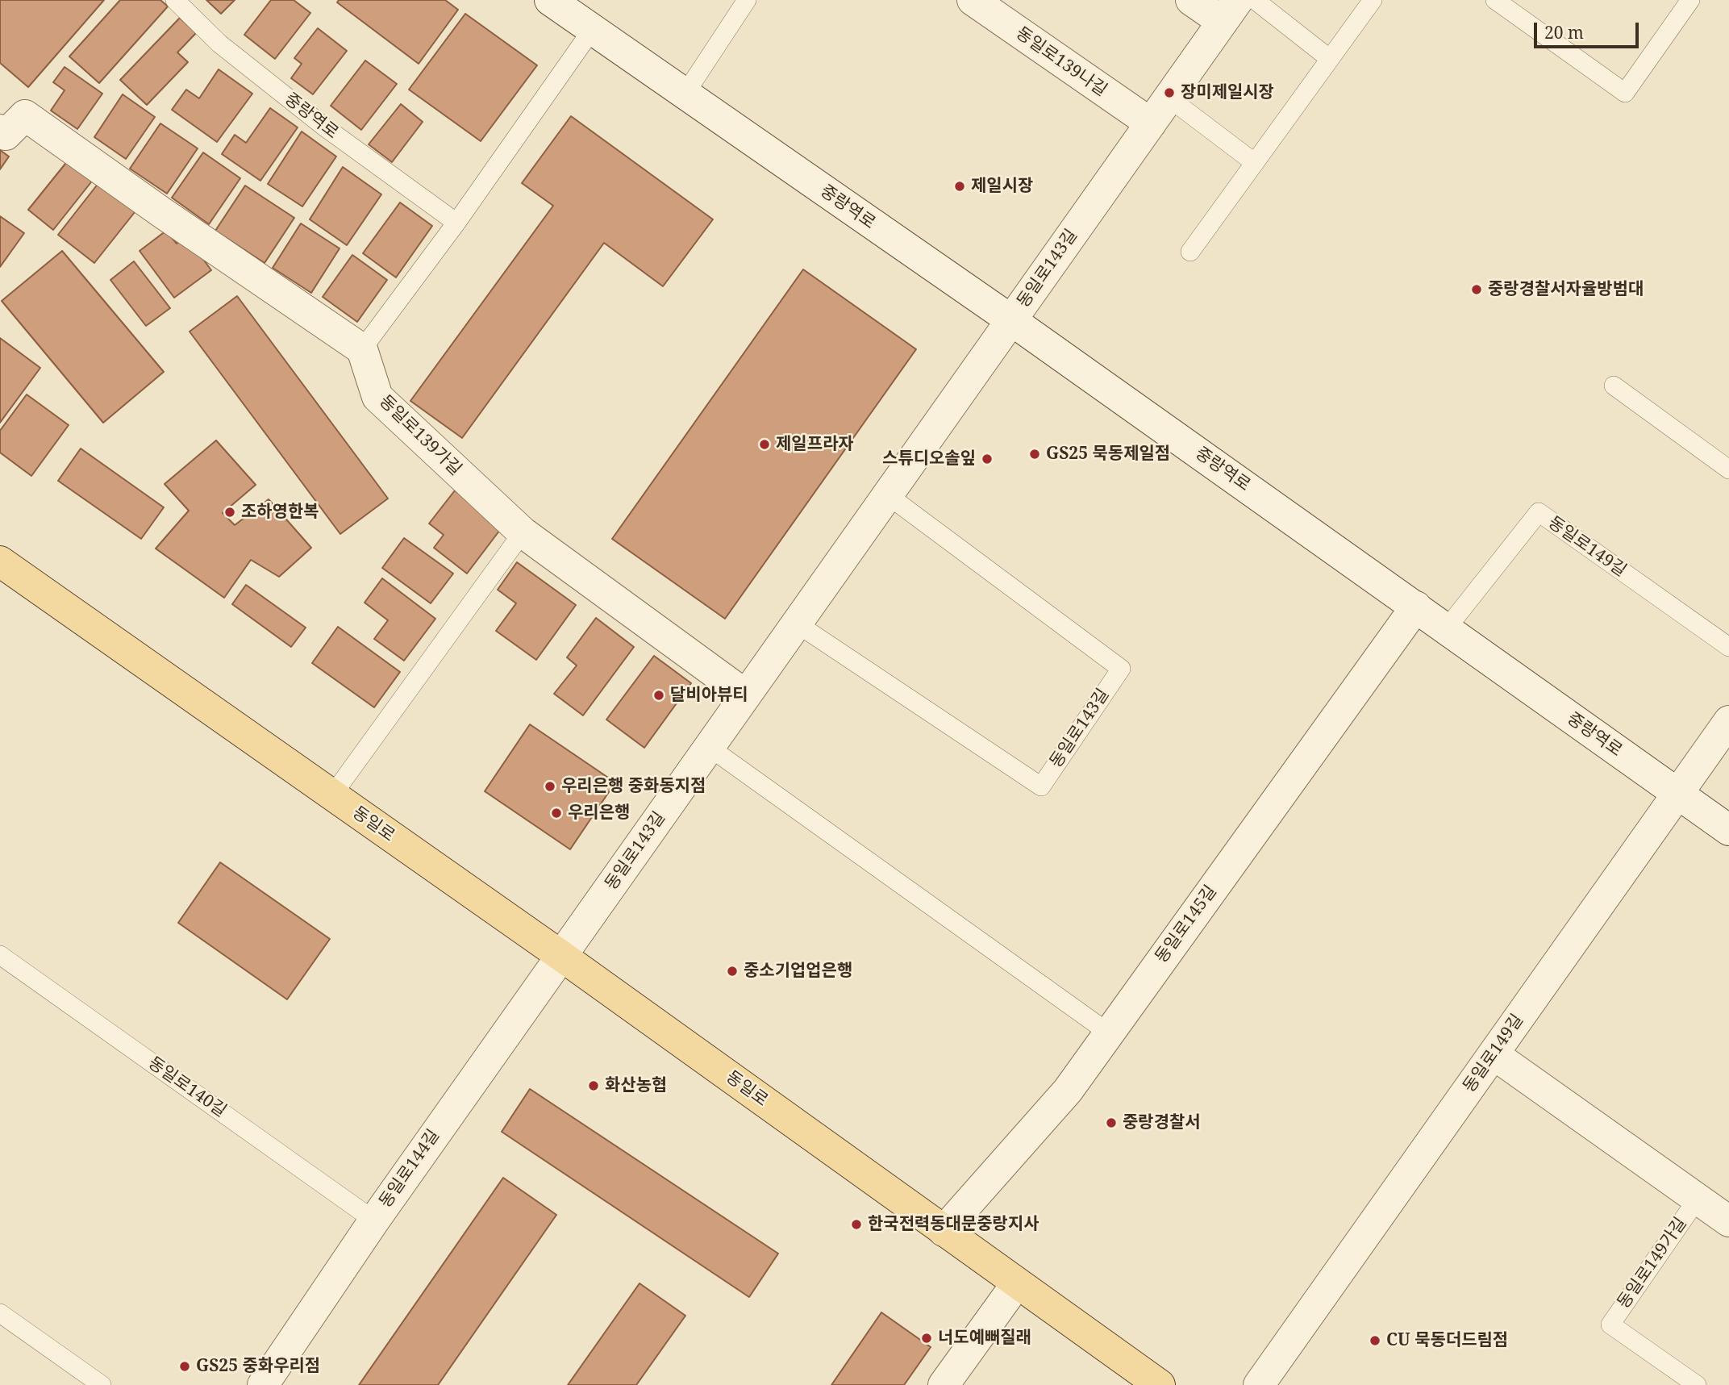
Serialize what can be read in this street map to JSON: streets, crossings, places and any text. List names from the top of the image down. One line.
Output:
{"streets":{"main road":["동일로"],"street":["동일로139나길","중랑역로","동일로143길","동일로139가길","동일로149길","동일로145길","동일로144길","동일로149가길"],"lane":["동일로140길"]},"crossings":[["동일로139나길","동일로143길"],["중랑역로","동일로143길"],["중랑역로","동일로149길"],["중랑역로","동일로145길"],["동일로143길","동일로139가길"],["동일로143길","동일로"],["동일로143길","동일로144길"],["동일로149길","동일로149가길"],["동일로","동일로145길"],["동일로","동일로144길"],["동일로140길","동일로144길"]],"places":["장미제일시장","제일시장","중랑경찰서자율방범대","제일프라자","GS25 묵동제일점","스튜디오솔잎","조하영한복","달비아뷰티","우리은행 중화동지점","우리은행","중소기업업은행","화산농협","중랑경찰서","한국전력동대문중랑지사","너도예뻐질래","CU 묵동더드림점","GS25 중화우리점"],"scale_bar":"20 m"}
